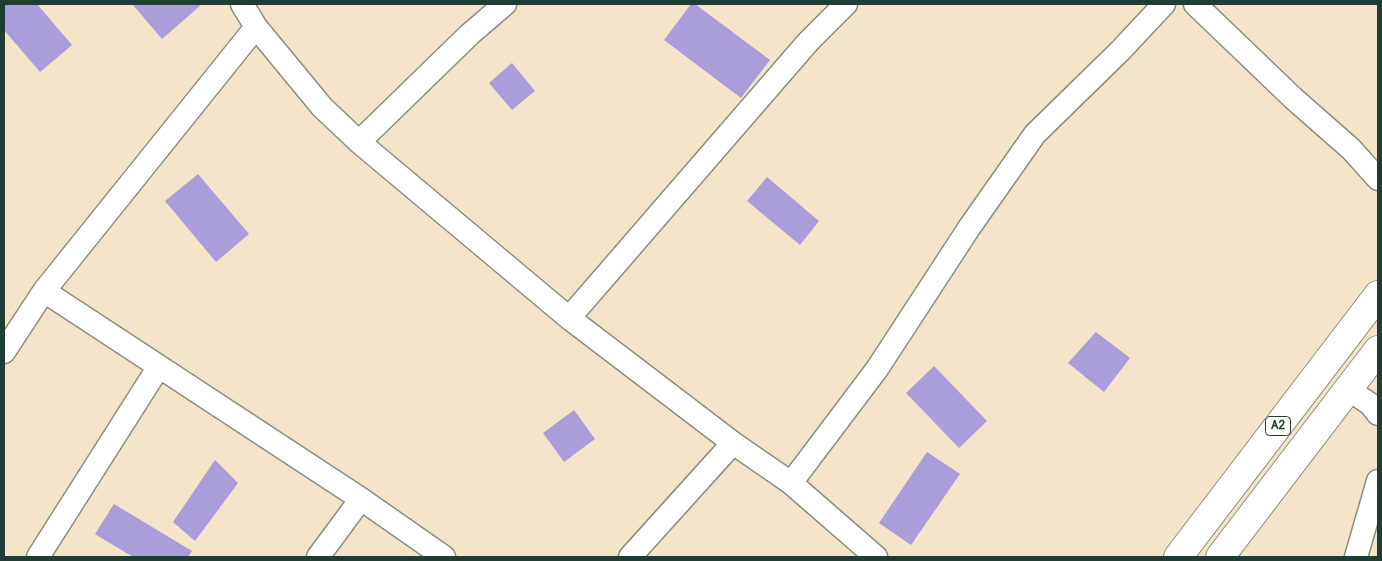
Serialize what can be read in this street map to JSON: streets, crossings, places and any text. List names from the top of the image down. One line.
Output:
{"streets":{"highway":["A2"]}}
